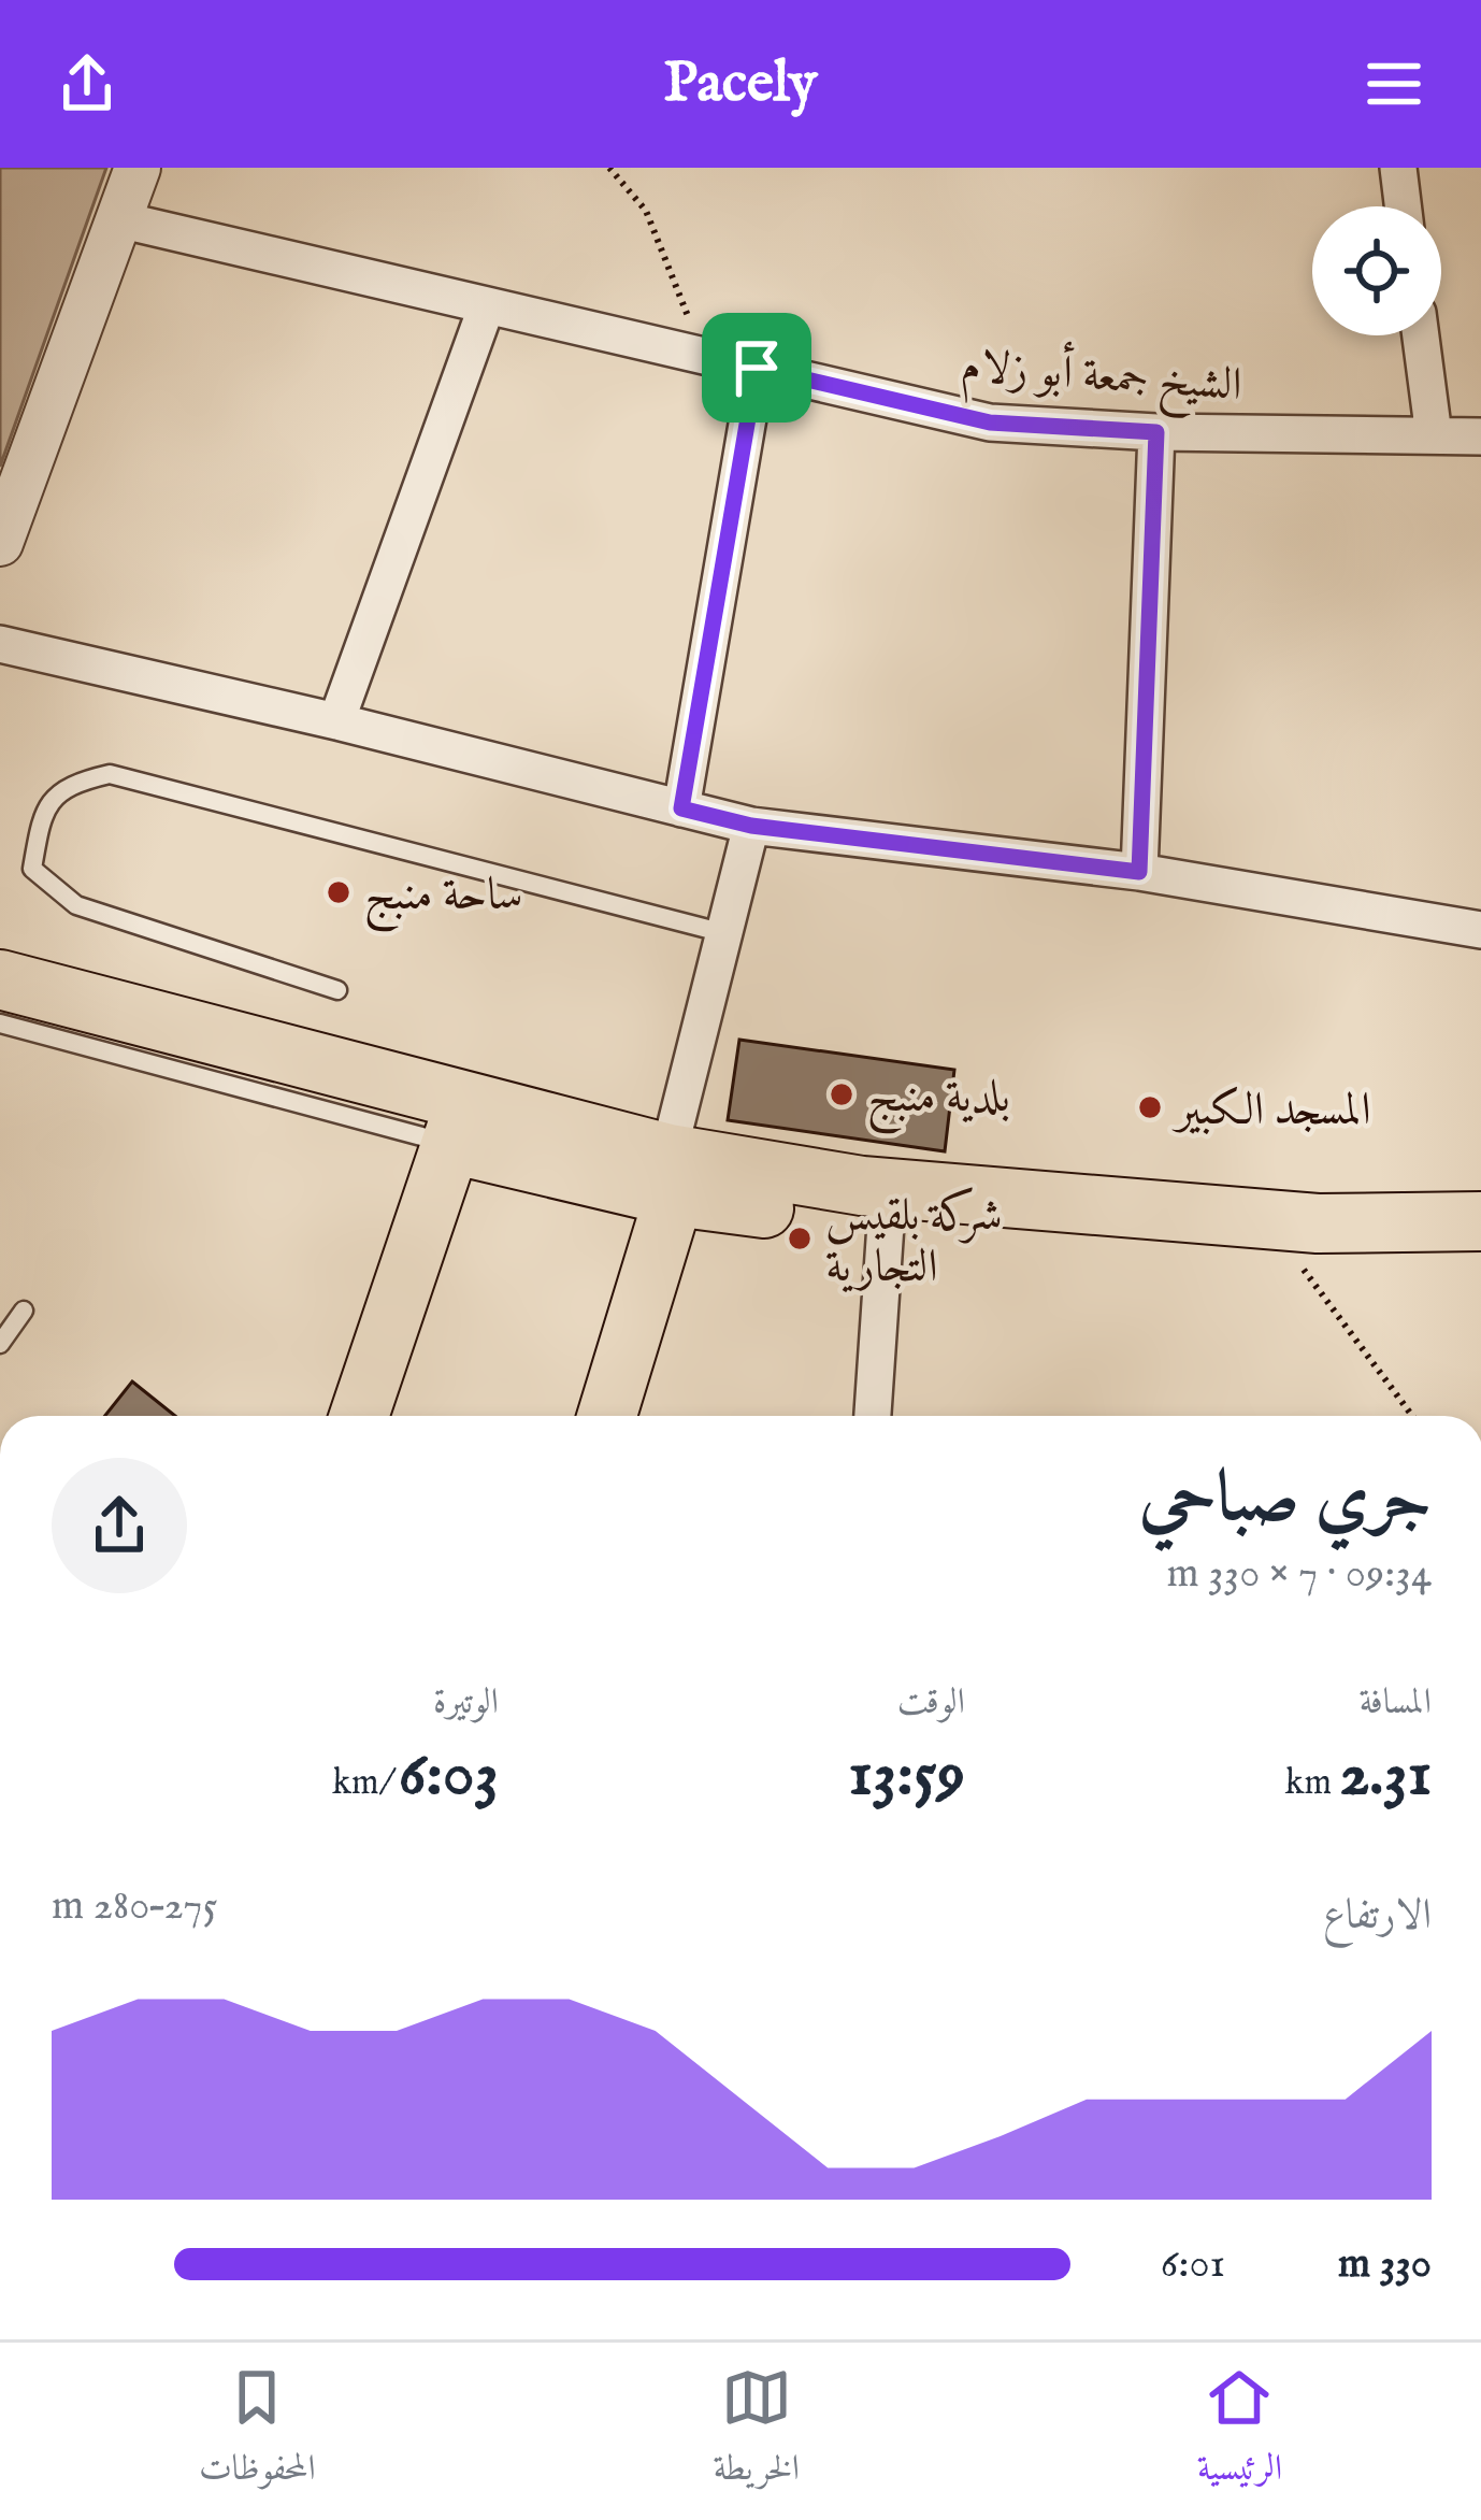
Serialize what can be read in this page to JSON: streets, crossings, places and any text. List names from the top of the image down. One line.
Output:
{"streets":{"street":["الشيخ جمعة أبو زلام"]},"places":["ساحة منبج","بلدية منبج","المسجد الكبير","شركة بلقيس التجارية"],"page":{"header":"Pacely","heading":["جري صباحي","09:34 · 7 × 330 m"],"stats":[["المسافة","2.31 km"],["الوقت","13:59"],["الوتيرة","6:03 /km"]],"chart":["الارتفاع","275–280 m"],"list":[{"name":"330 m","note":"6:01"}],"tabs":["الرئيسية","الخريطة","المحفوظات"]}}
